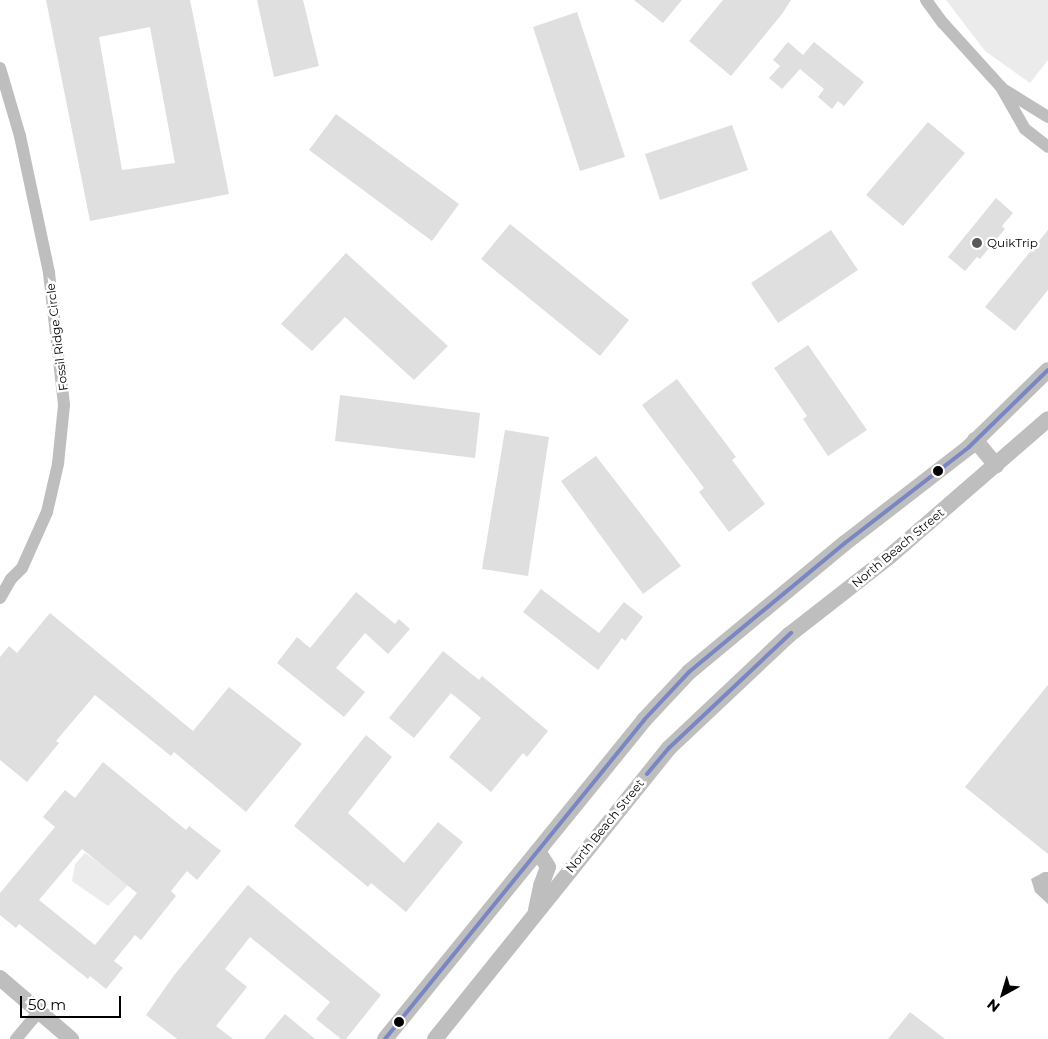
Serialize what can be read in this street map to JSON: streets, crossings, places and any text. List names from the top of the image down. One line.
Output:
{"streets":{"main road":["North Beach Street"],"street":["Fossil Ridge Circle"]},"places":["QuikTrip"],"scale_bar":"50 m","north":"bottom left"}
